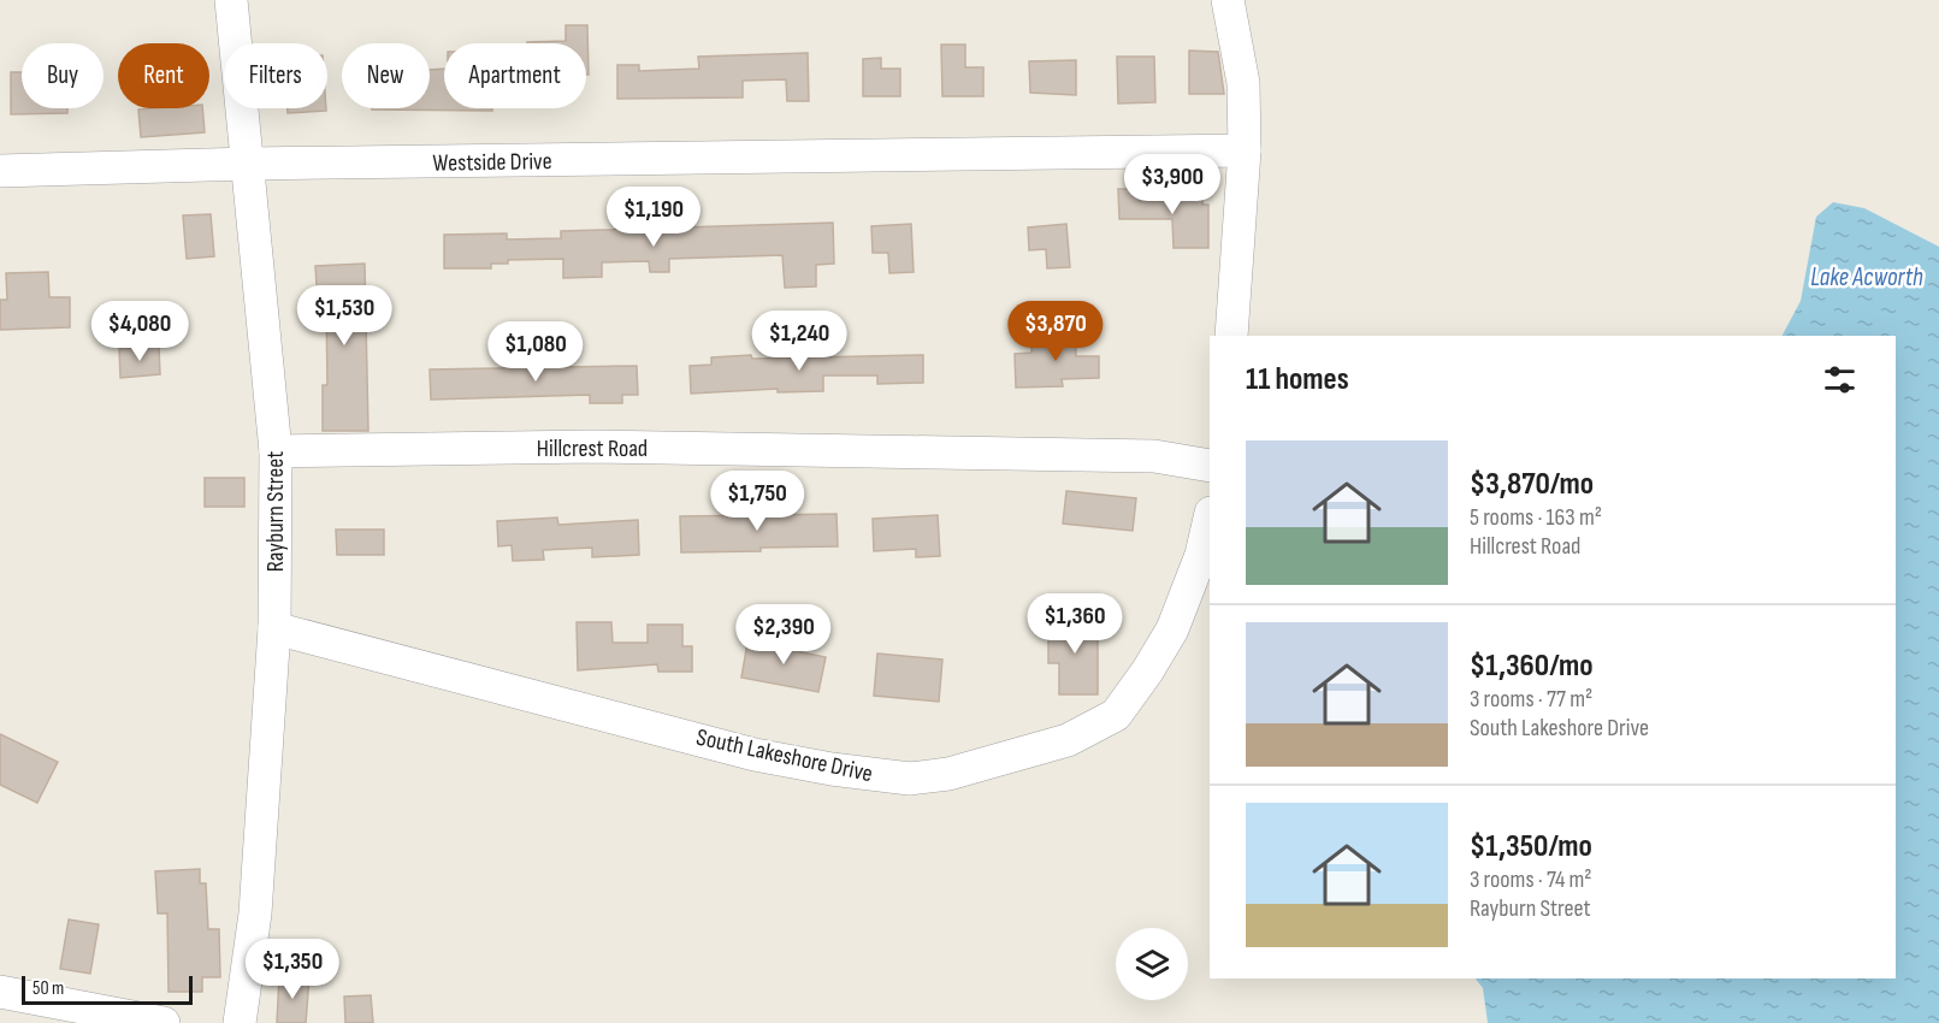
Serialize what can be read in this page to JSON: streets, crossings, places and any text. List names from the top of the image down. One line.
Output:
{"streets":{"street":["Westside Drive","Hillcrest Road","Rayburn Street","South Lakeshore Drive"]},"crossings":[["Westside Drive","Rayburn Street"],["Hillcrest Road","Rayburn Street"],["Rayburn Street","South Lakeshore Drive"]],"water":["Lake Acworth"],"scale_bar":"50 m","page":{"chip":["Buy","Rent","Filters","New","Apartment"],"price":["$3,900","$1,190","$1,530","$4,080","$3,870","$1,240","$1,080","$1,750","$1,360","$2,390","$1,350"],"heading":"11 homes","list":[{"name":"$3,870/mo","note":"5 rooms · 163 m² · Hillcrest Road"},{"name":"$1,360/mo","note":"3 rooms · 77 m² · South Lakeshore Drive"},{"name":"$1,350/mo","note":"3 rooms · 74 m² · Rayburn Street"}],"scale":"50 m"}}
